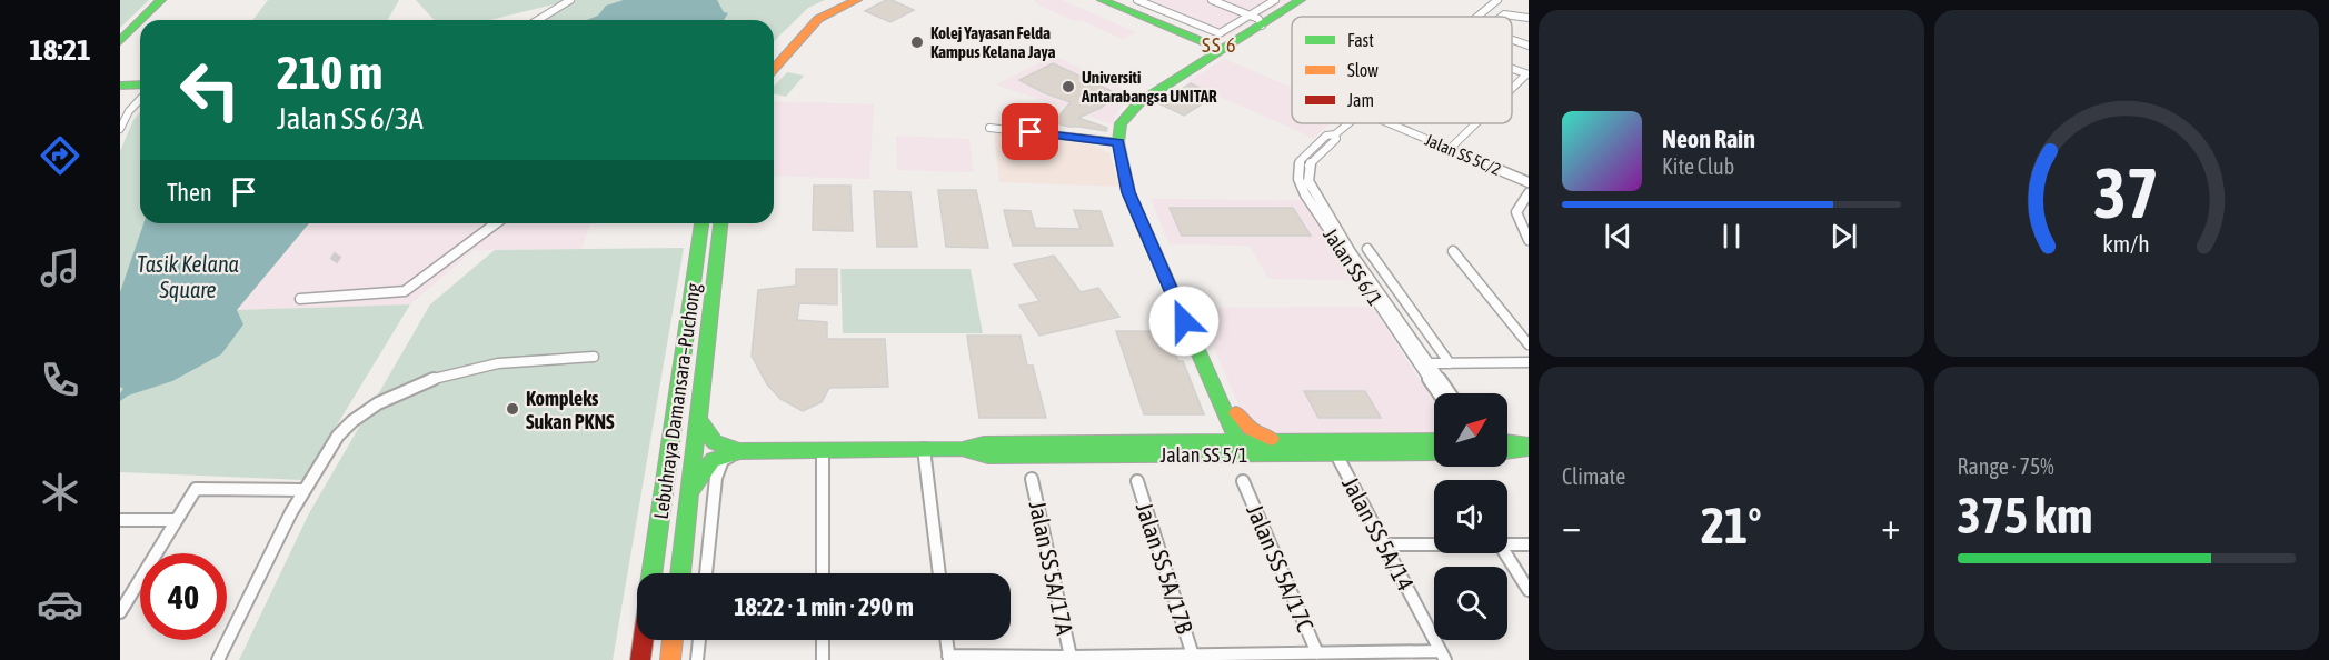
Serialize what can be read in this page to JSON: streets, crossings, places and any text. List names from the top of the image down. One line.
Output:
{"streets":{"main road":["Lebuhraya Damansara–Puchong","Jalan SS 5/1"],"street":["Jalan SS 5C/2","Jalan SS 6/1","Jalan SS 5A/14","Jalan SS 5A/17A","Jalan SS 5A/17B","Jalan SS 5A/17C"]},"crossings":[["Lebuhraya Damansara–Puchong","Jalan SS 5/1"],["Jalan SS 5/1","Jalan SS 5A/14"]],"districts":["SS 6"],"water":["Tasik Kelana Square"],"places":["Kolej Yayasan Felda Kampus Kelana Jaya","Universiti Antarabangsa UNITAR","Kompleks Sukan PKNS"],"legend":["Fast","Slow","Jam"],"north":"top right","page":{"tabs":"18:21","turn":["210 m","Jalan SS 6/3A"],"song":["Neon Rain","Kite Club"],"then":"Then","tile":["Climate",["Range · 75%","375 km"]],"heat":["−","21°","+"],"limit":"40","trip":"18:22 · 1 min · 290 m","gauge":["37","km/h"]}}
